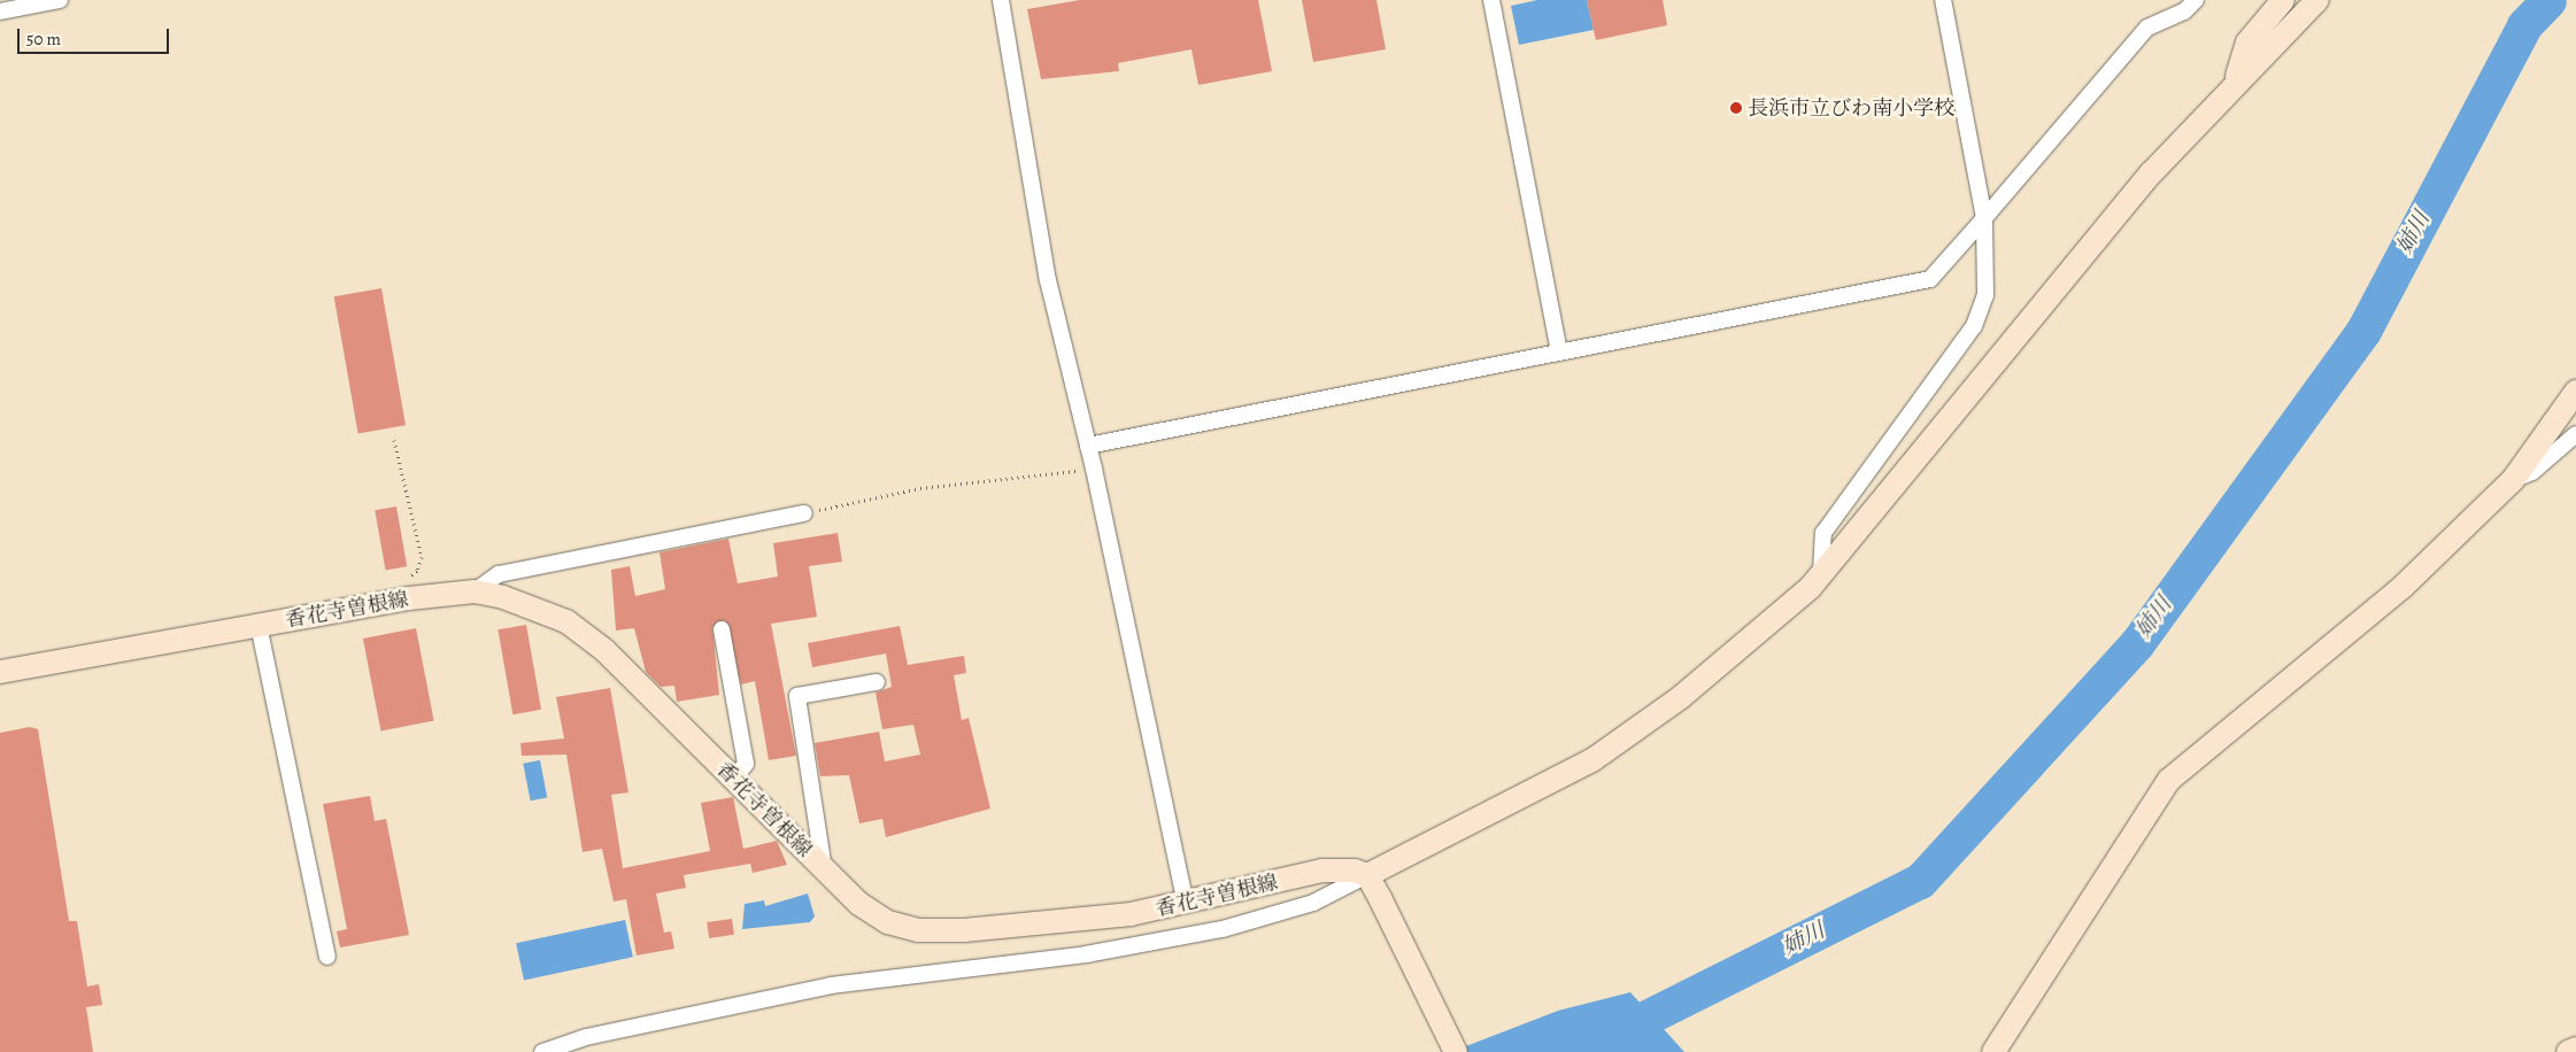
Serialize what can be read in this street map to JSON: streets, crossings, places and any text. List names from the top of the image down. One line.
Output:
{"streets":{"street":["香花寺曽根線"]},"water":["姉川"],"places":["長浜市立びわ南小学校"],"scale_bar":"50 m"}
